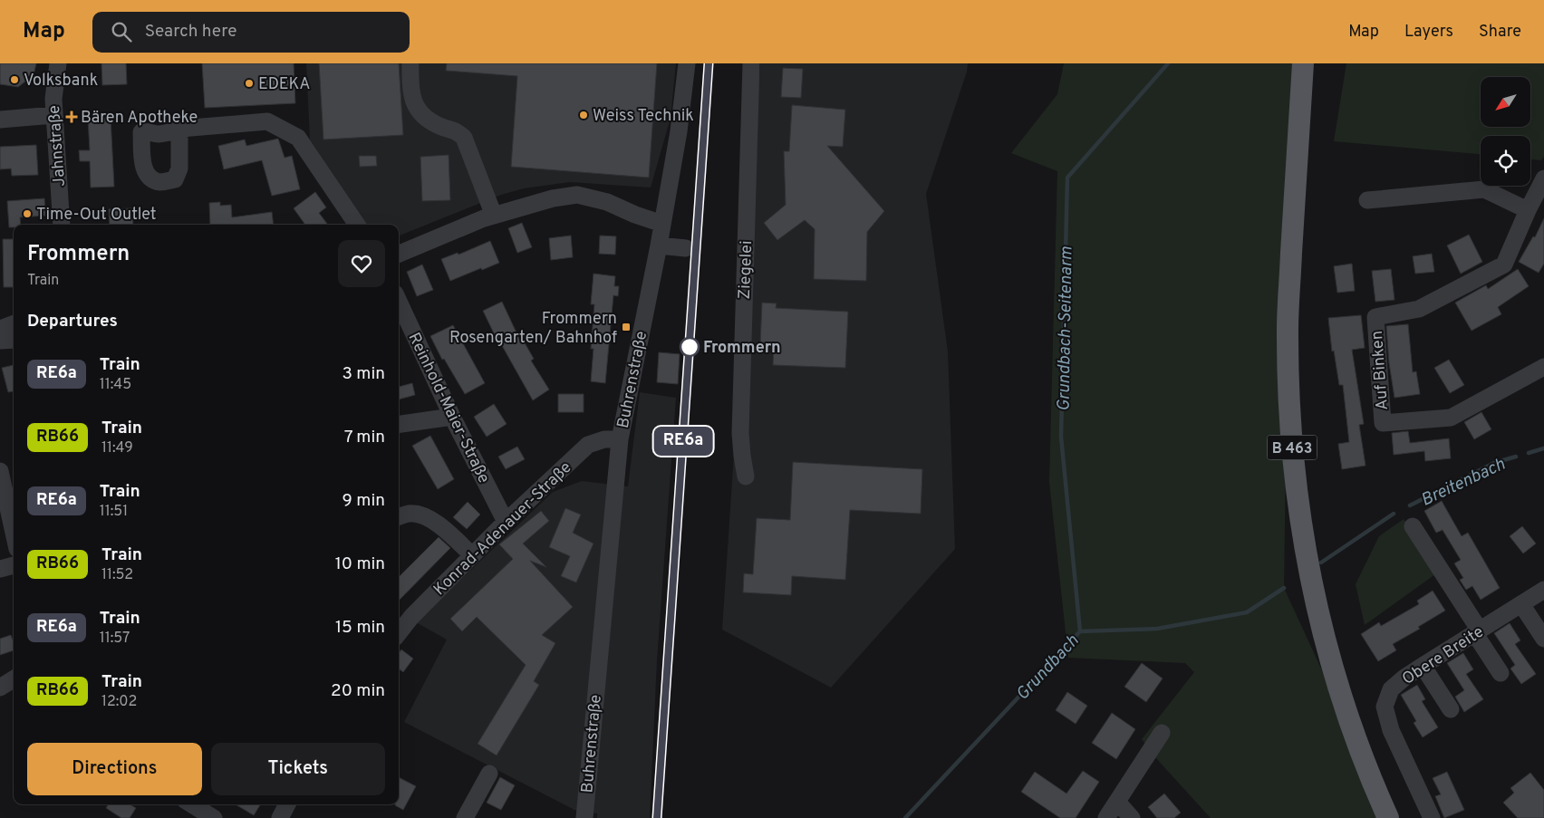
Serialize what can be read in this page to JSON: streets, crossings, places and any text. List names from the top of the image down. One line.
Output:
{"streets":{"main road":["B 463"],"street":["Jahnstraße","Ziegelei","Auf Binken","Buhrenstraße","Reinhold-Maier-Straße","Konrad-Adenauer-Straße","Obere Breite"]},"crossings":[["Buhrenstraße","Konrad-Adenauer-Straße"],["Reinhold-Maier-Straße","Konrad-Adenauer-Straße"]],"water":["Grundbach-Seitenarm","Breitenbach","Grundbach"],"places":{"other":["Volksbank","EDEKA","Weiss Technik","Time-Out Outlet","Frommern"],"health":["Bären Apotheke"],"transit":["Frommern Rosengarten/ Bahnhof"]},"north":"bottom left","page":{"header":"Map","search":"Search here","nav":["Map","Layers","Share"],"on_map":"RE6a","heading":[["Frommern","Train"],"Departures"],"list":[{"mark":"RE6a","name":"Train","note":"11:45","value":"3 min"},{"mark":"RB66","name":"Train","note":"11:49","value":"7 min"},{"mark":"RE6a","name":"Train","note":"11:51","value":"9 min"},{"mark":"RB66","name":"Train","note":"11:52","value":"10 min"},{"mark":"RE6a","name":"Train","note":"11:57","value":"15 min"},{"mark":"RB66","name":"Train","note":"12:02","value":"20 min"}],"buttons":["Directions","Tickets"]}}
